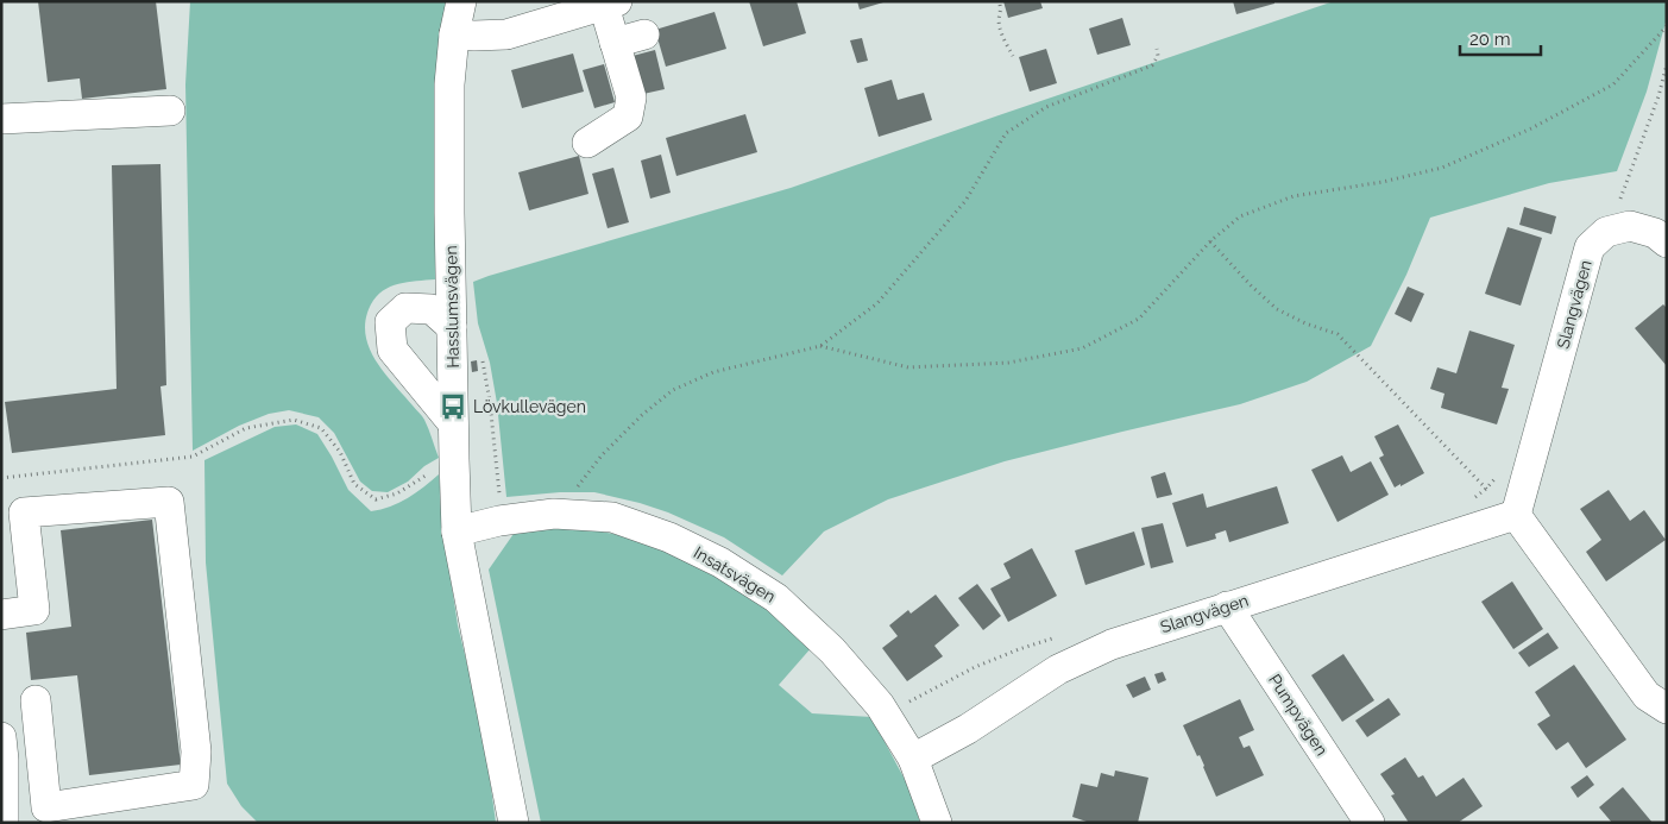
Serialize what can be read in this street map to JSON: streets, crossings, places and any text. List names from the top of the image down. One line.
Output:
{"streets":{"street":["Slangvägen","Hasslumsvägen","Insatsvägen","Pumpvägen"]},"crossings":[["Slangvägen","Insatsvägen"],["Slangvägen","Pumpvägen"],["Hasslumsvägen","Insatsvägen"]],"places":{"bus stop":["Lövkullevägen"]},"scale_bar":"20 m"}
